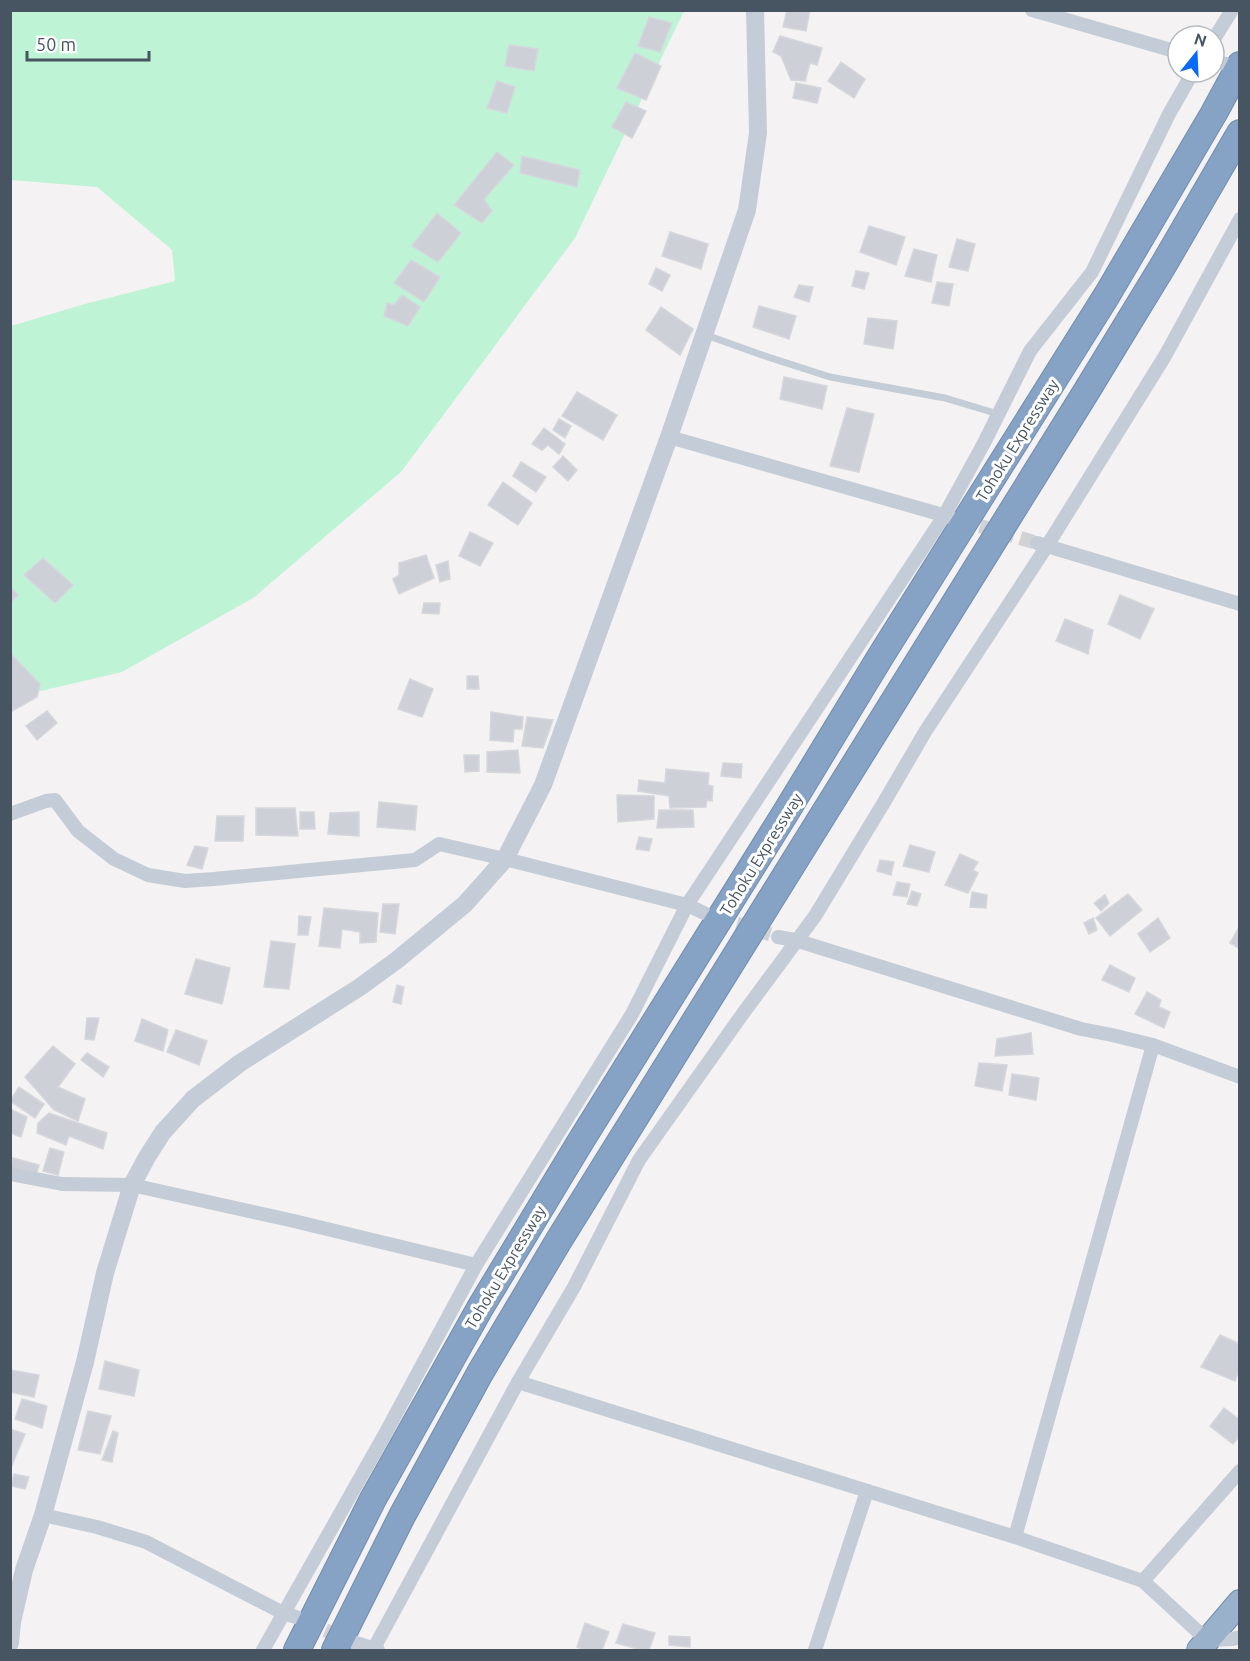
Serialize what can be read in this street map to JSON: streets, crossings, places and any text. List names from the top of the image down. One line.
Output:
{"streets":{"highway":["Tohoku Expressway"]},"scale_bar":"50 m","north":"top"}
